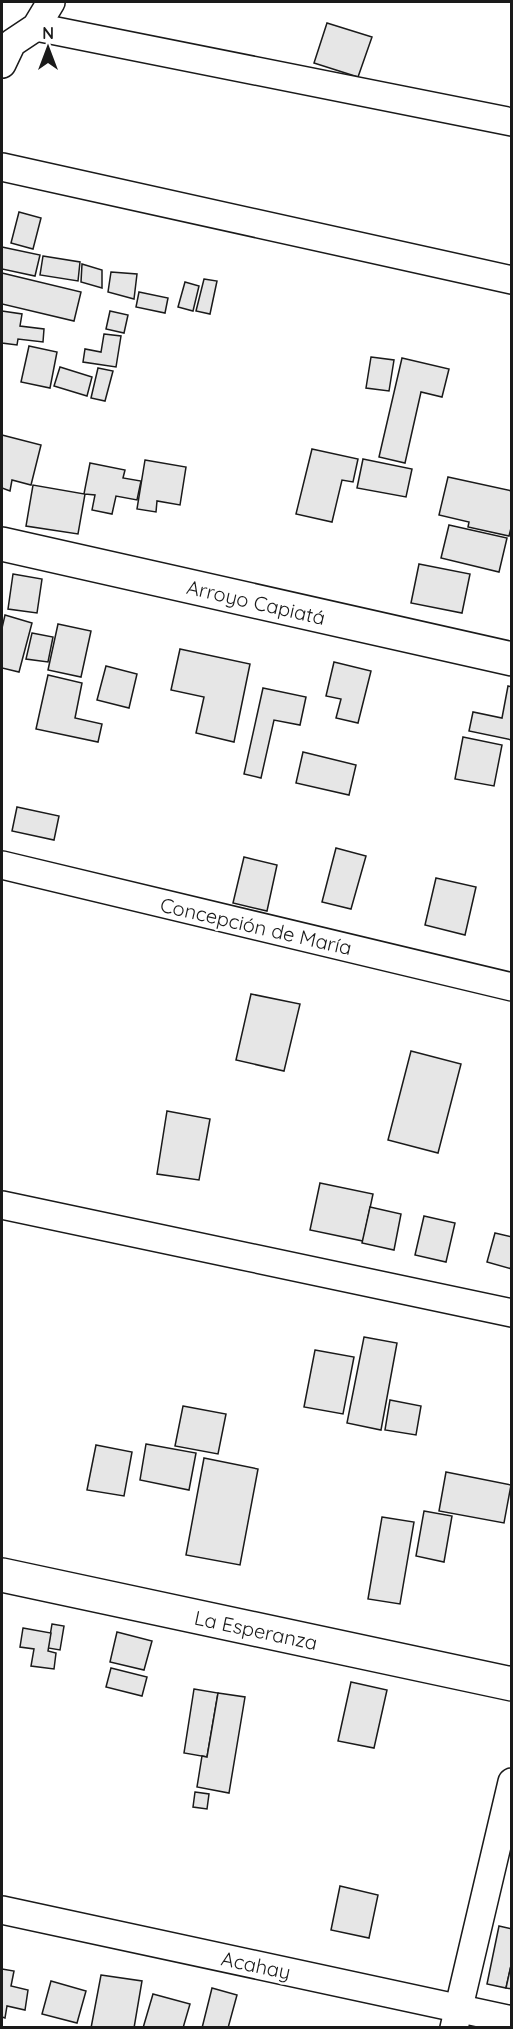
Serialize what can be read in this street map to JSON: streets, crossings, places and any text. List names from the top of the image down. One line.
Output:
{"streets":{"street":["Arroyo Capiatá","Concepción de María","La Esperanza","Acahay"]},"north":"top"}
